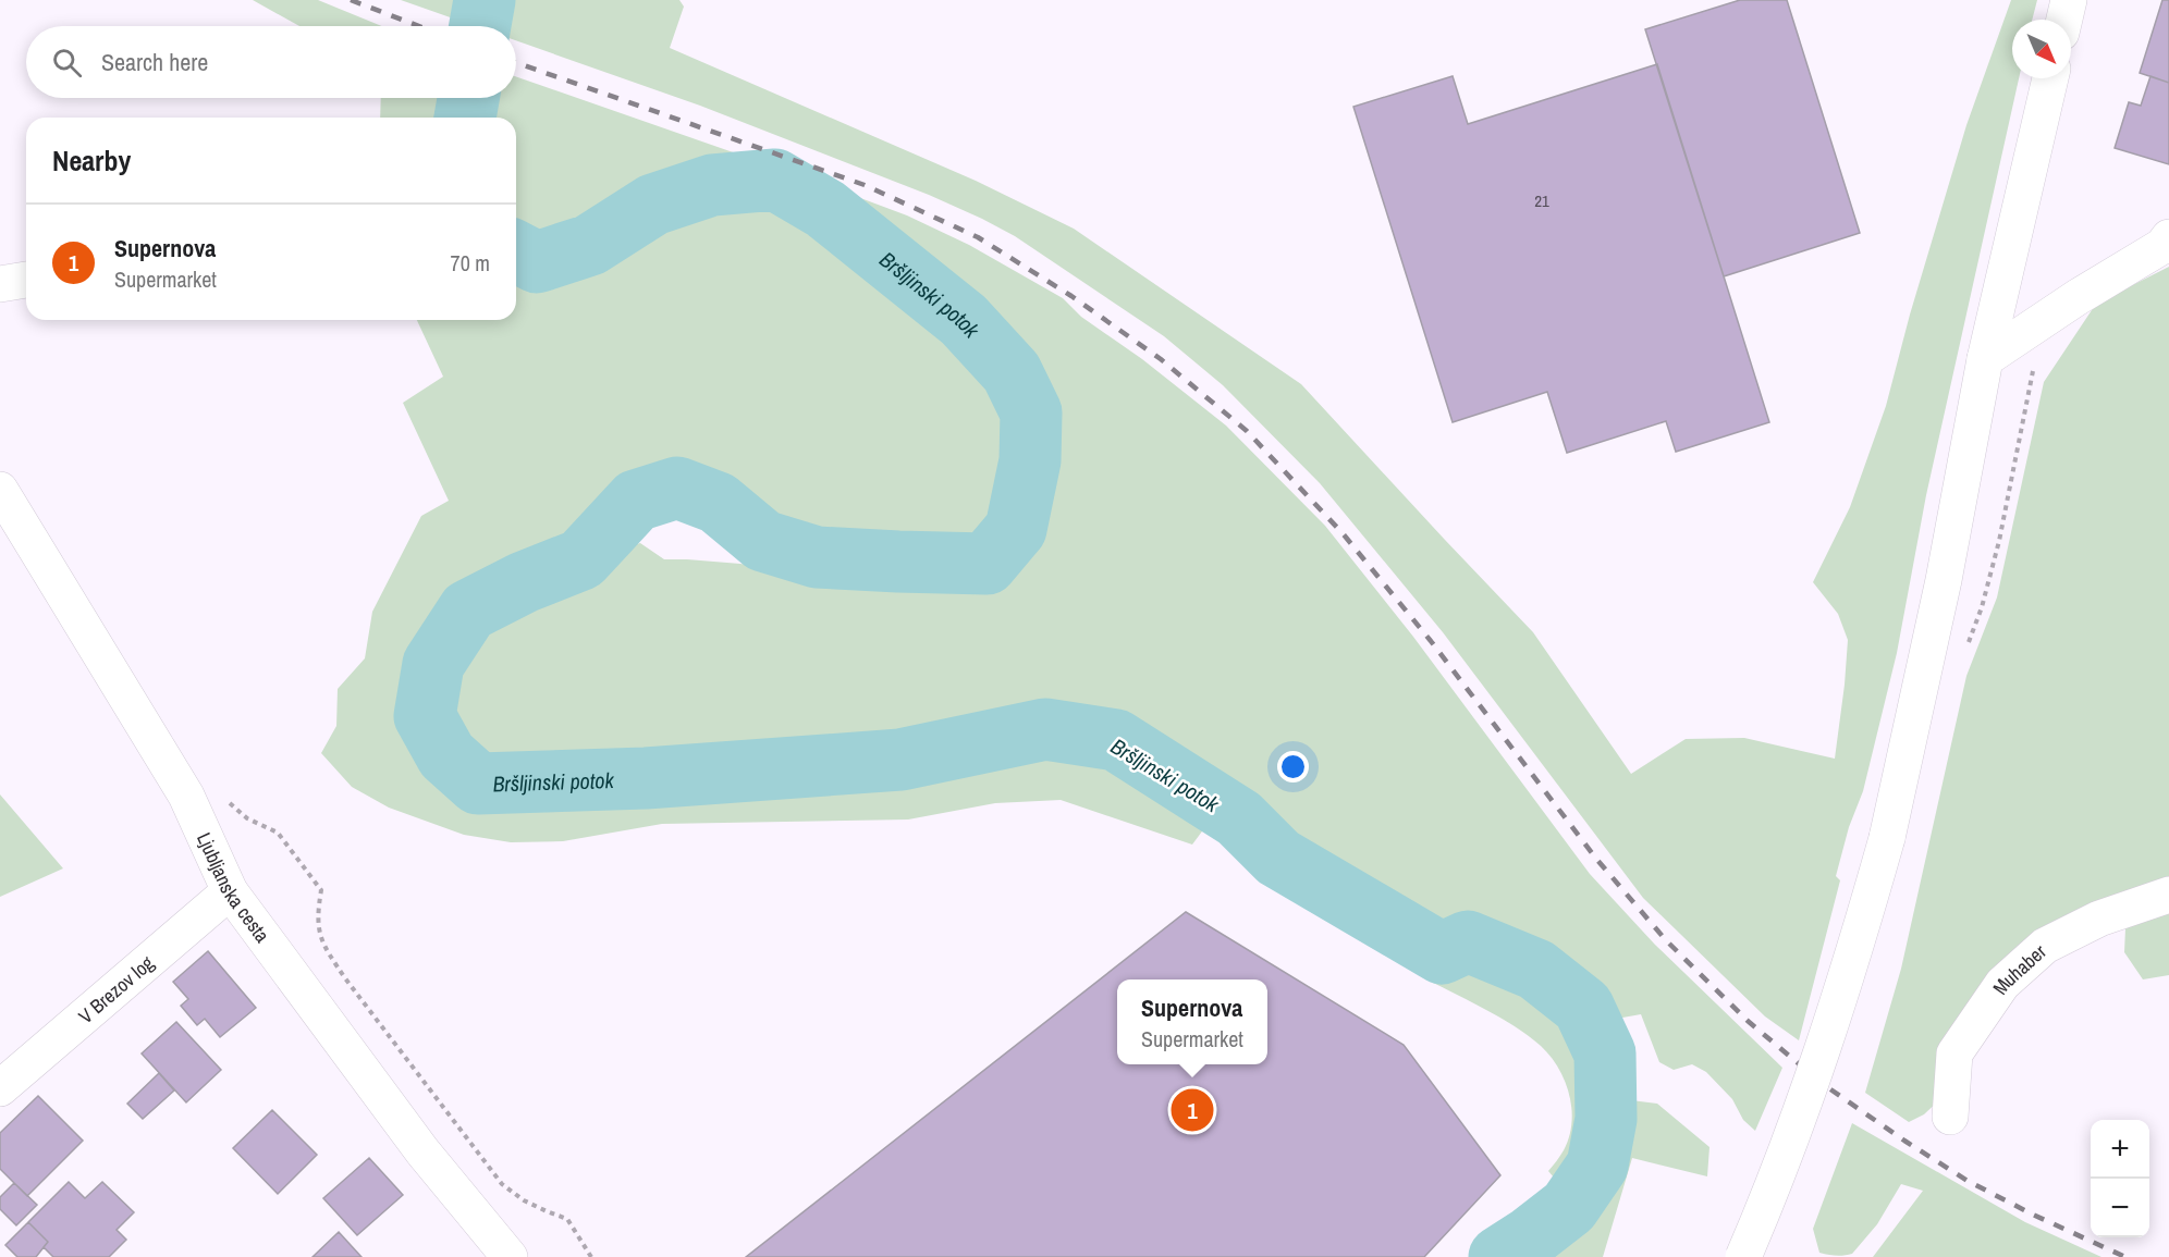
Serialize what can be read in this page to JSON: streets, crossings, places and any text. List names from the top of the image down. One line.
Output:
{"streets":{"street":["Ljubljanska cesta","Muhaber","V Brezov log"]},"crossings":[["Ljubljanska cesta","V Brezov log"]],"water":["Bršljinski potok"],"house_numbers":["21"],"north":"bottom right","page":{"search":"Search here","heading":"Nearby","list":[{"mark":"1","name":"Supernova","note":"Supermarket","value":"70 m"}],"popup":["Supernova","Supermarket"],"pins":"1","map_buttons":["+","−"]}}
